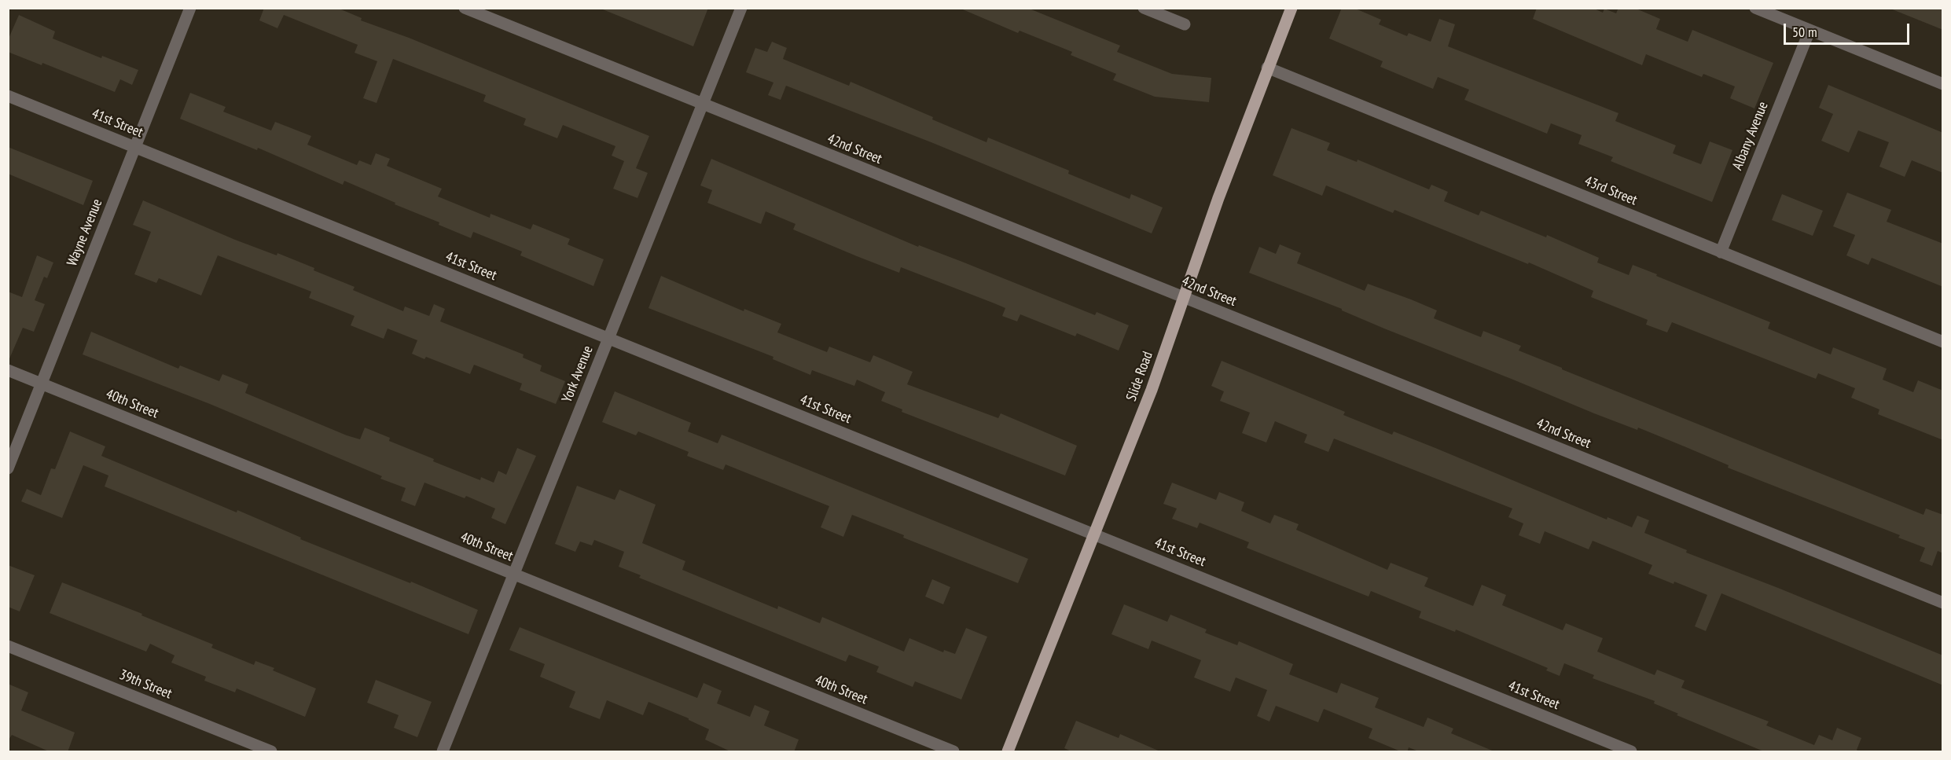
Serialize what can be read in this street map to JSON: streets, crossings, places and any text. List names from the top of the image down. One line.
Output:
{"streets":{"main road":["Slide Road"],"street":["41st Street","Albany Avenue","42nd Street","43rd Street","Wayne Avenue","York Avenue","40th Street","39th Street"]},"crossings":[["41st Street","Wayne Avenue"],["41st Street","York Avenue"],["41st Street","Slide Road"],["Albany Avenue","43rd Street"],["42nd Street","York Avenue"],["42nd Street","Slide Road"],["43rd Street","Slide Road"],["Wayne Avenue","40th Street"],["York Avenue","40th Street"]],"scale_bar":"50 m"}
